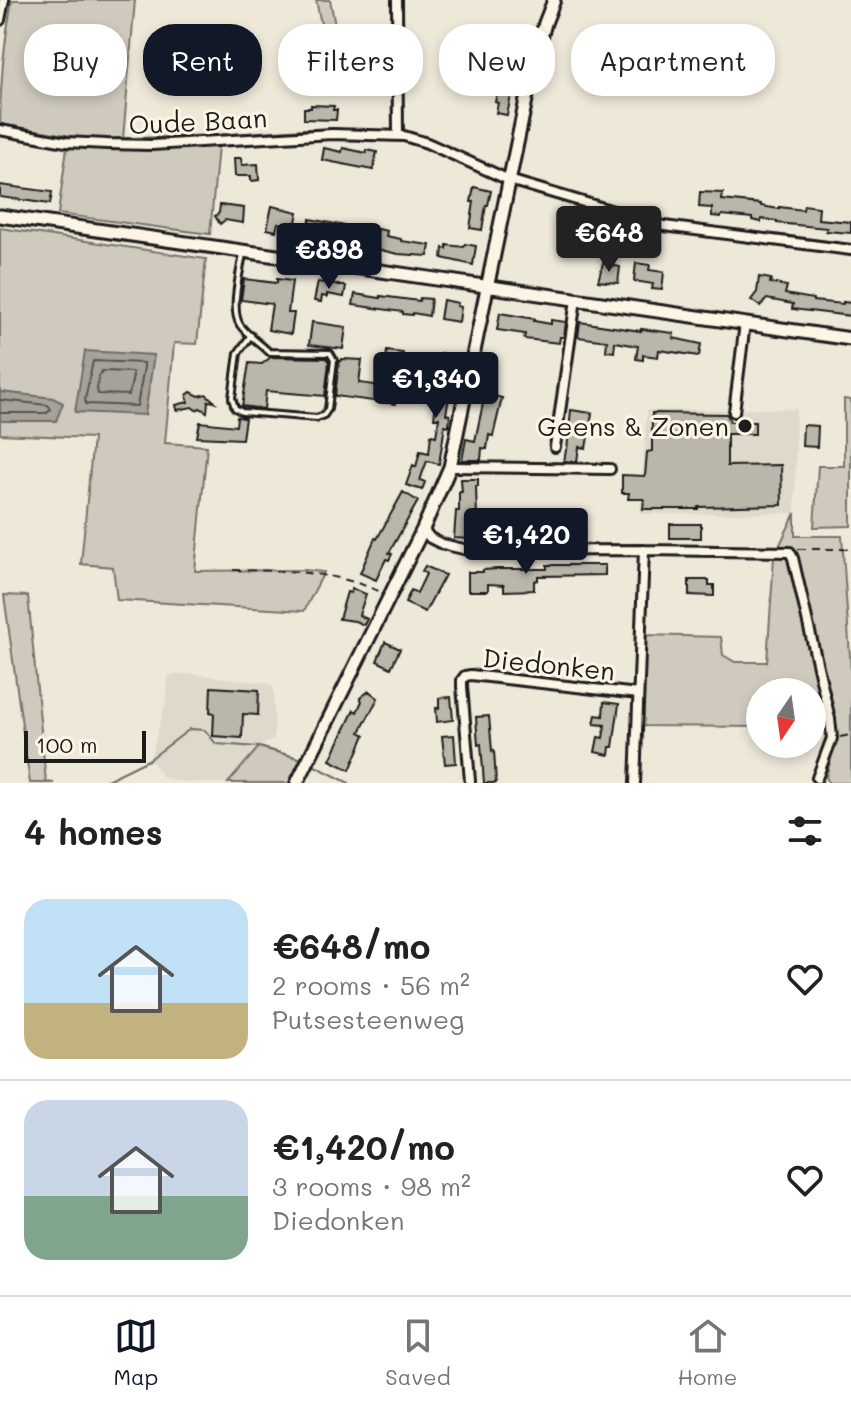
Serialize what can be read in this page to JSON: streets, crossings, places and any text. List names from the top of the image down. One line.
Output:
{"streets":{"street":["Oude Baan","Diedonken"]},"places":["Geens & Zonen"],"scale_bar":"100 m","north":"bottom","page":{"chip":["Buy","Rent","Filters","New","Apartment"],"price":["€648","€898","€1,340","€1,420"],"scale":"100 m","heading":"4 homes","list":[{"name":"€648/mo","note":"2 rooms · 56 m² · Putsesteenweg"},{"name":"€1,420/mo","note":"3 rooms · 98 m² · Diedonken"}],"tabs":["Map","Saved","Home"]}}
